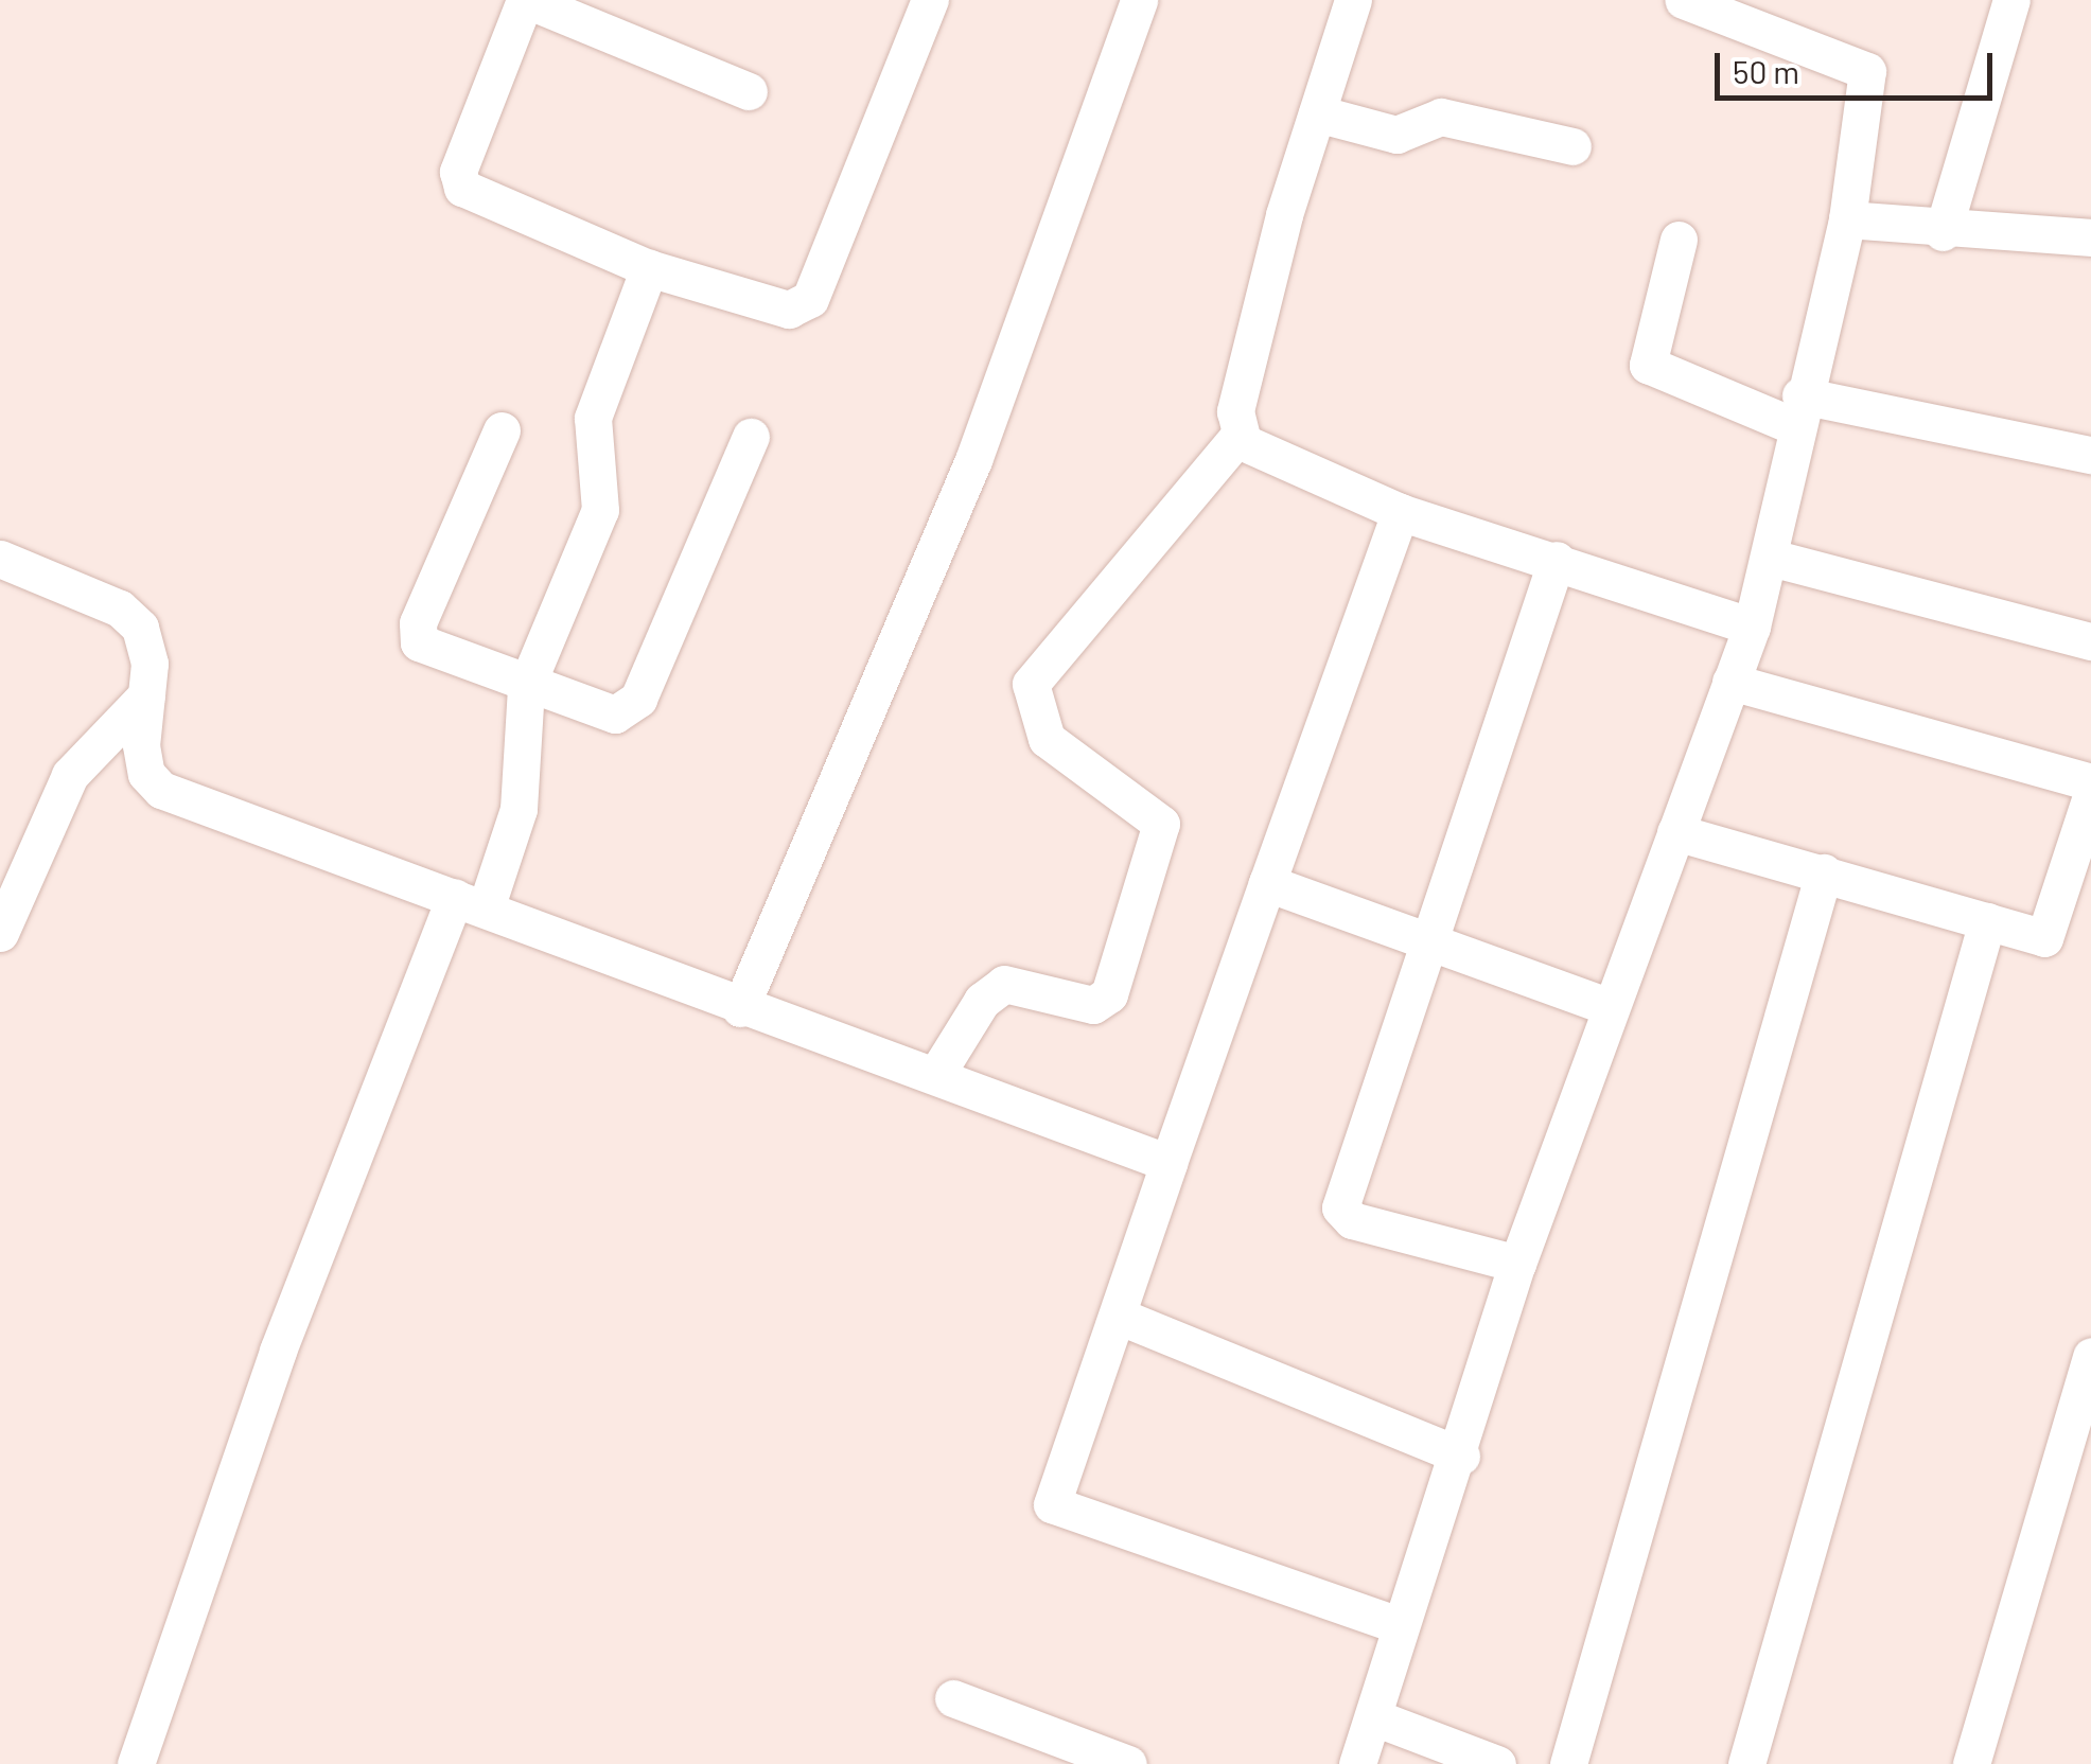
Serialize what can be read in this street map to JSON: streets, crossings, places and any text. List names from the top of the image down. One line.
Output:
{"scale_bar":"50 m"}
